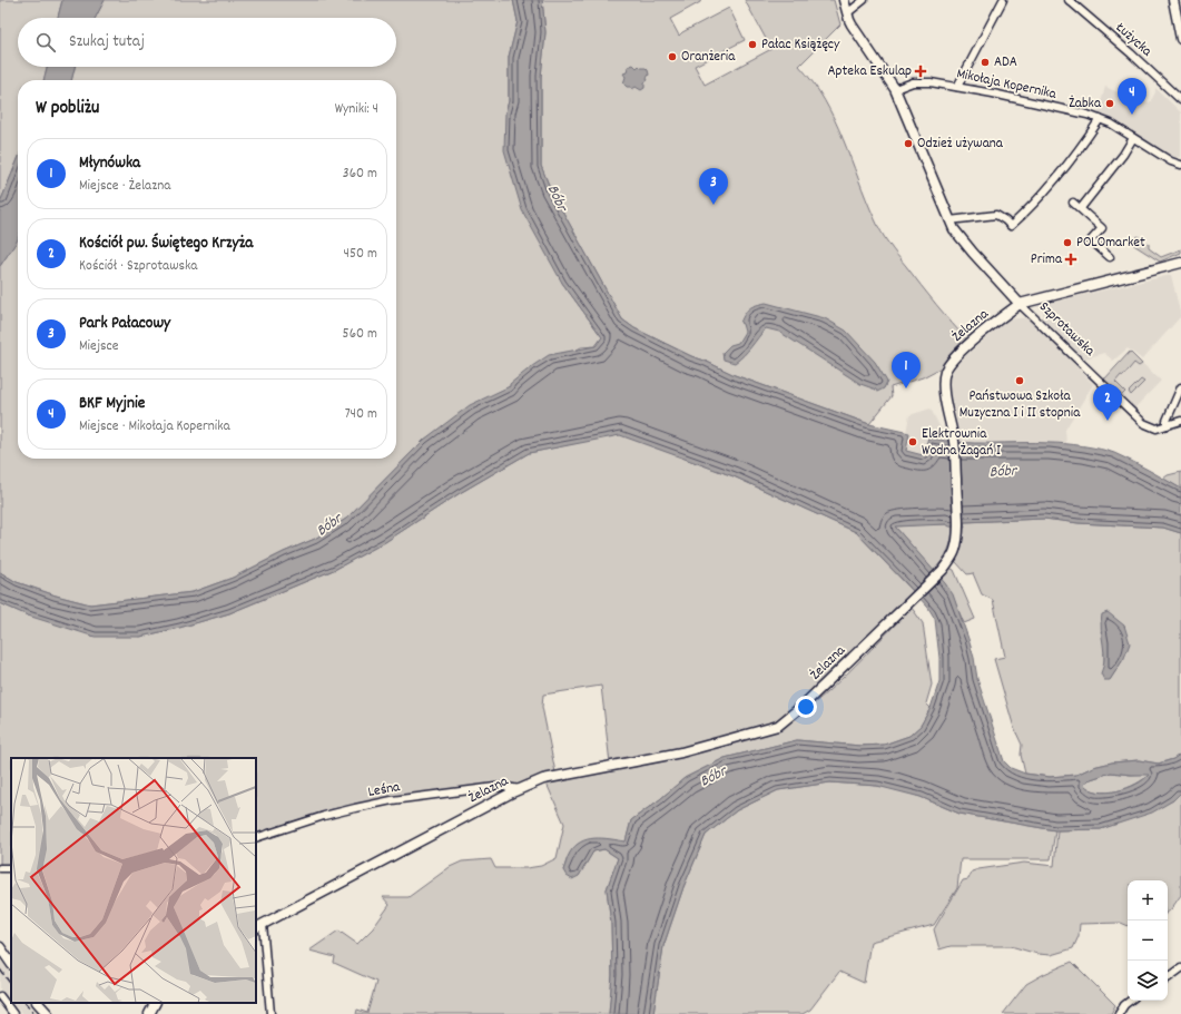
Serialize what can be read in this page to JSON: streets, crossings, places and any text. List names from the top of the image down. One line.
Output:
{"streets":{"street":["Łużycka","Mikołaja Kopernika","Żelazna","Szprotawska","Leśna"]},"crossings":[["Mikołaja Kopernika","Szprotawska"],["Żelazna","Szprotawska"],["Żelazna","Leśna"]],"water":["Bóbr"],"places":{"other":["Pałac Książęcy","Oranżeria","ADA","Żabka","Odzież używana","POLOmarket","Państwowa Szkoła Muzyczna I i II stopnia","Elektrownia Wodna Żagań I"],"health":["Apteka Eskulap","Prima"]},"page":{"search":"Szukaj tutaj","pins":["4","3","1","2"],"heading":["W pobliżu","Wyniki: 4"],"list":[{"mark":"1","name":"Młynówka","note":"Miejsce · Żelazna","value":"360 m"},{"mark":"2","name":"Kościół pw. Świętego Krzyża","note":"Kościół · Szprotawska","value":"450 m"},{"mark":"3","name":"Park Pałacowy","note":"Miejsce","value":"560 m"},{"mark":"4","name":"BKF Myjnie","note":"Miejsce · Mikołaja Kopernika","value":"740 m"}],"map_buttons":["+","−"]}}
